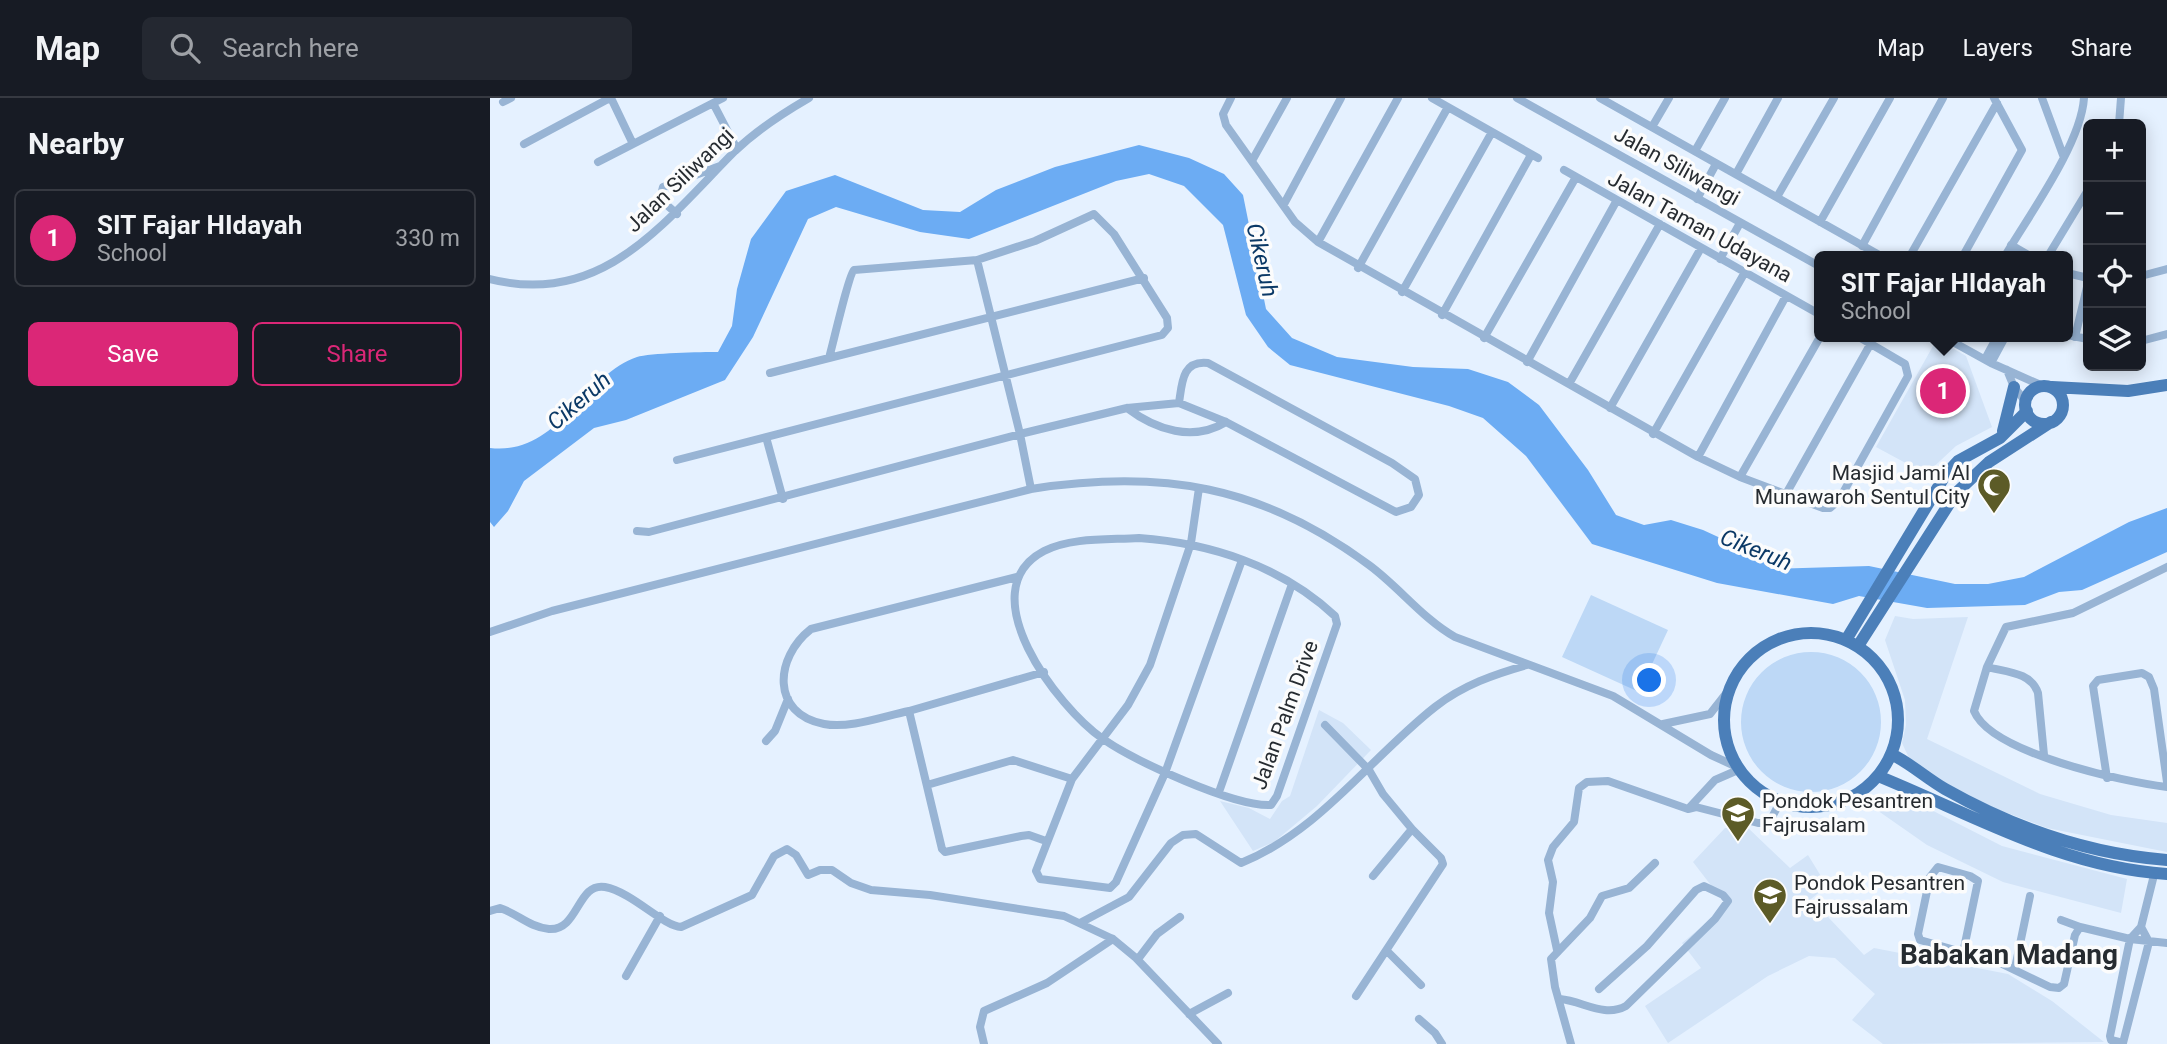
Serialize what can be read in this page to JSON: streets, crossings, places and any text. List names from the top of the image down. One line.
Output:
{"streets":{"street":["Jalan Siliwangi","Jalan Taman Udayana","Jalan Palm Drive"]},"districts":["Babakan Madang"],"water":["Cikeruh"],"places":{"mosque":["Masjid Jami Al Munawaroh Sentul City"],"school or university":["Pondok Pesantren Fajrusalam","Pondok Pesantren Fajrussalam"]},"page":{"header":"Map","search":"Search here","nav":["Map","Layers","Share"],"heading":"Nearby","map_buttons":["+","−"],"list":[{"mark":"1","name":"SIT Fajar HIdayah","note":"School","value":"330 m"}],"popup":["SIT Fajar HIdayah","School"],"buttons":["Save","Share"],"pins":"1"}}
